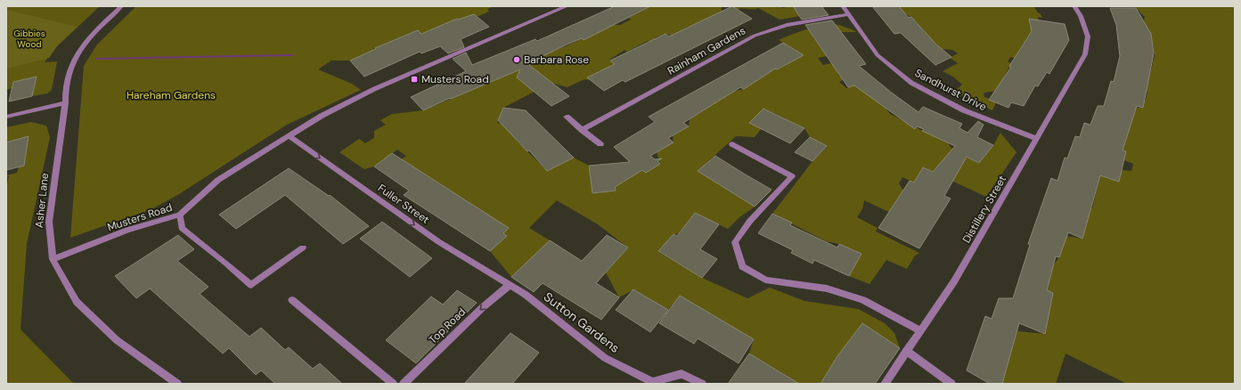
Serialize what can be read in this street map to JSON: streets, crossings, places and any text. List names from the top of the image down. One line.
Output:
{"streets":{"street":["Rainham Gardens","Sandhurst Drive","Asher Lane","Fuller Street","Distillery Street","Musters Road","Sutton Gardens","Top Road"]},"crossings":[["Rainham Gardens","Sandhurst Drive"],["Sandhurst Drive","Distillery Street"],["Asher Lane","Musters Road"],["Fuller Street","Musters Road"],["Fuller Street","Sutton Gardens"],["Fuller Street","Top Road"],["Sutton Gardens","Top Road"]],"one_way":["Fuller Street","Top Road"],"parks":["Gibbies Wood","Hareham Gardens"],"places":{"other":["Barbara Rose"],"transit":["Musters Road"]}}
